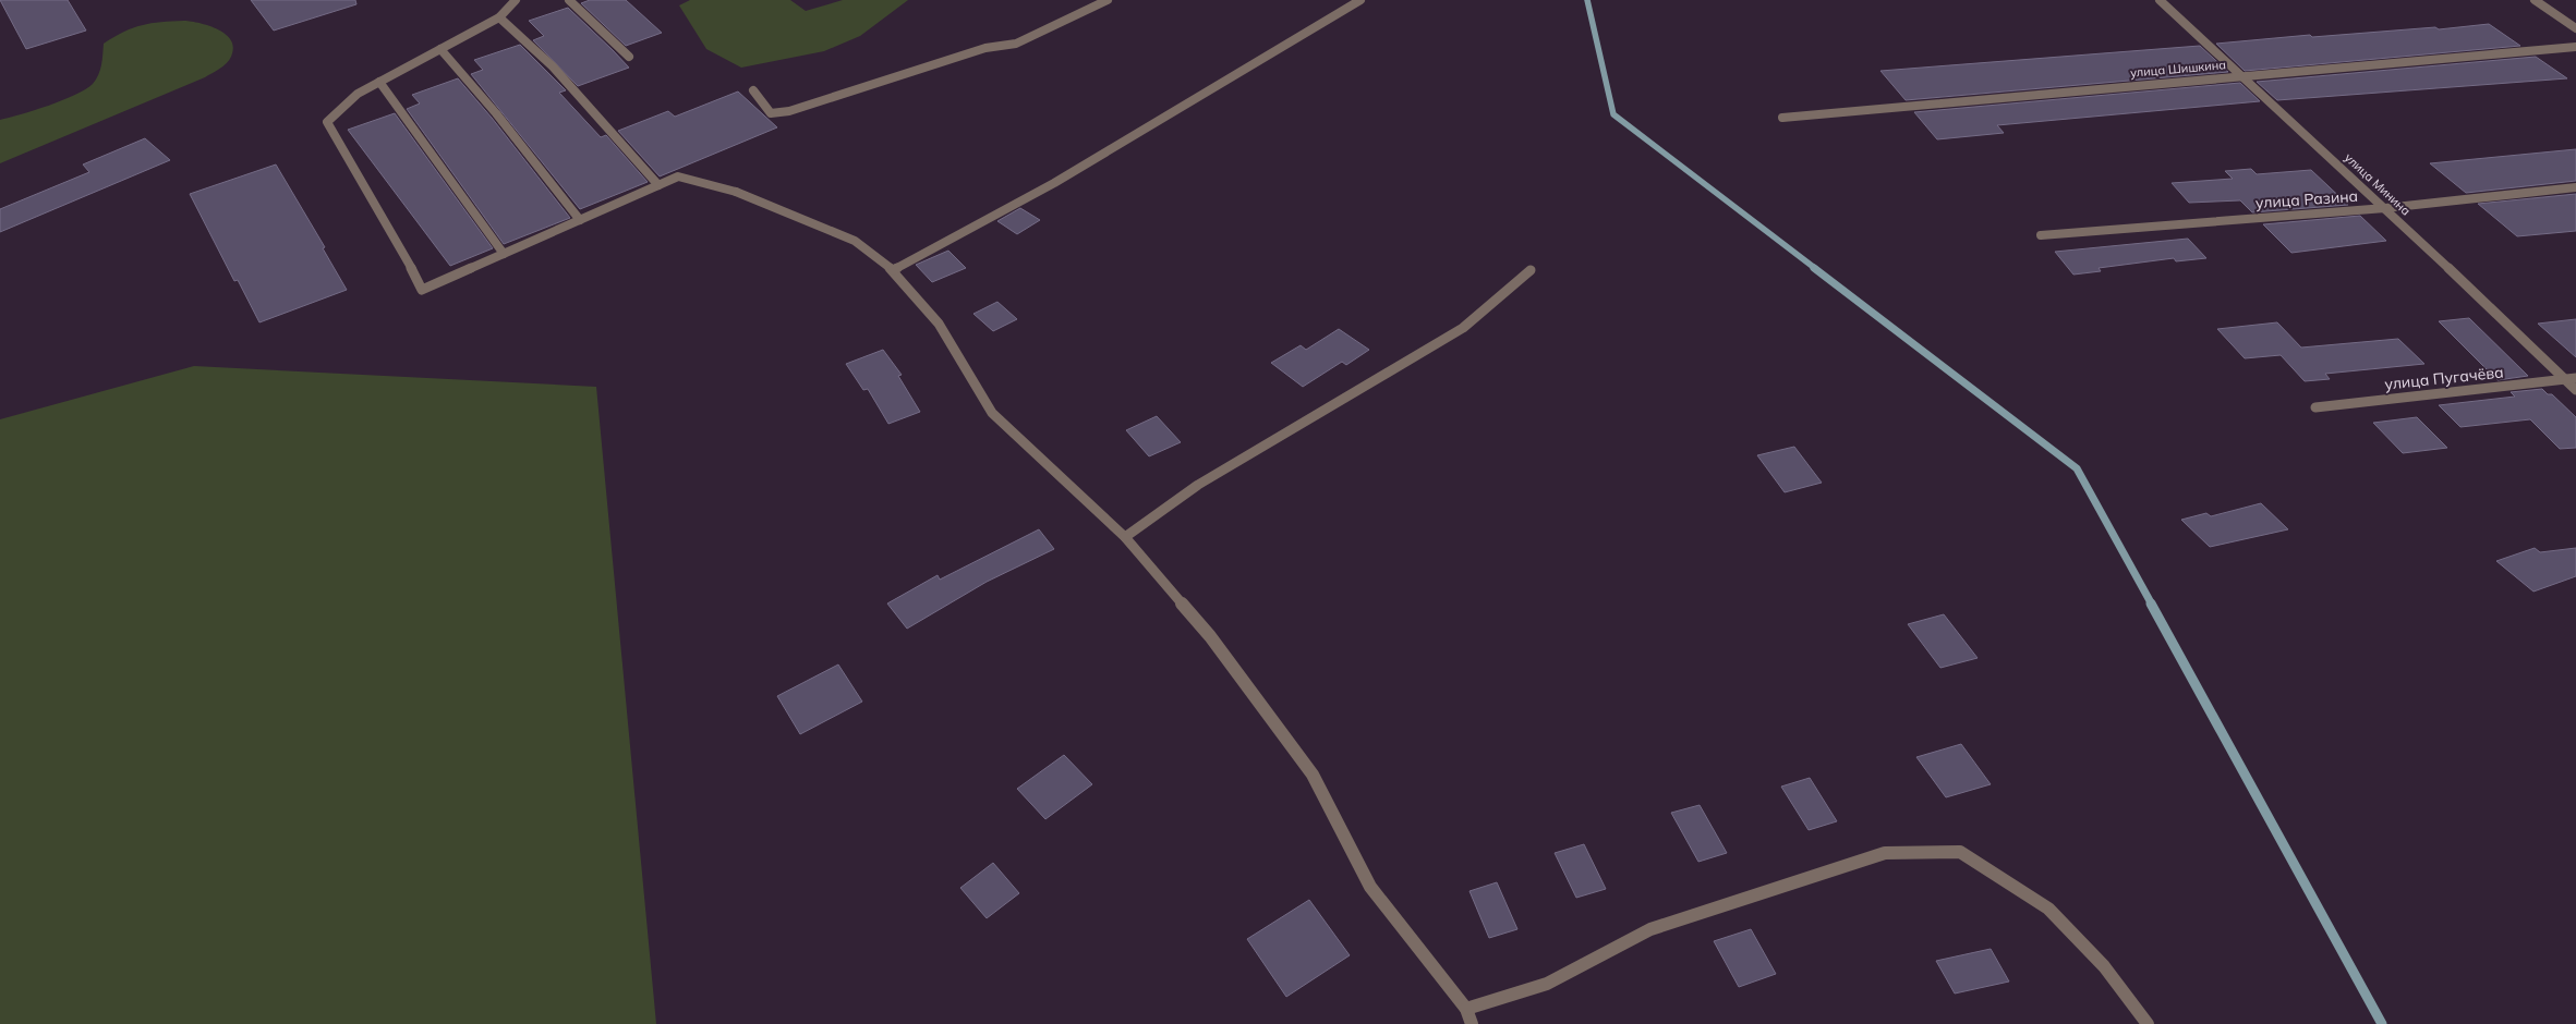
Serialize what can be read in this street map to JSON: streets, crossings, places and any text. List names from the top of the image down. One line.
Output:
{"streets":{"street":["улица Шишкина","улица Минина","улица Разина","улица Пугачёва"]},"crossings":[["улица Шишкина","улица Минина"],["улица Минина","улица Разина"],["улица Минина","улица Пугачёва"]]}
